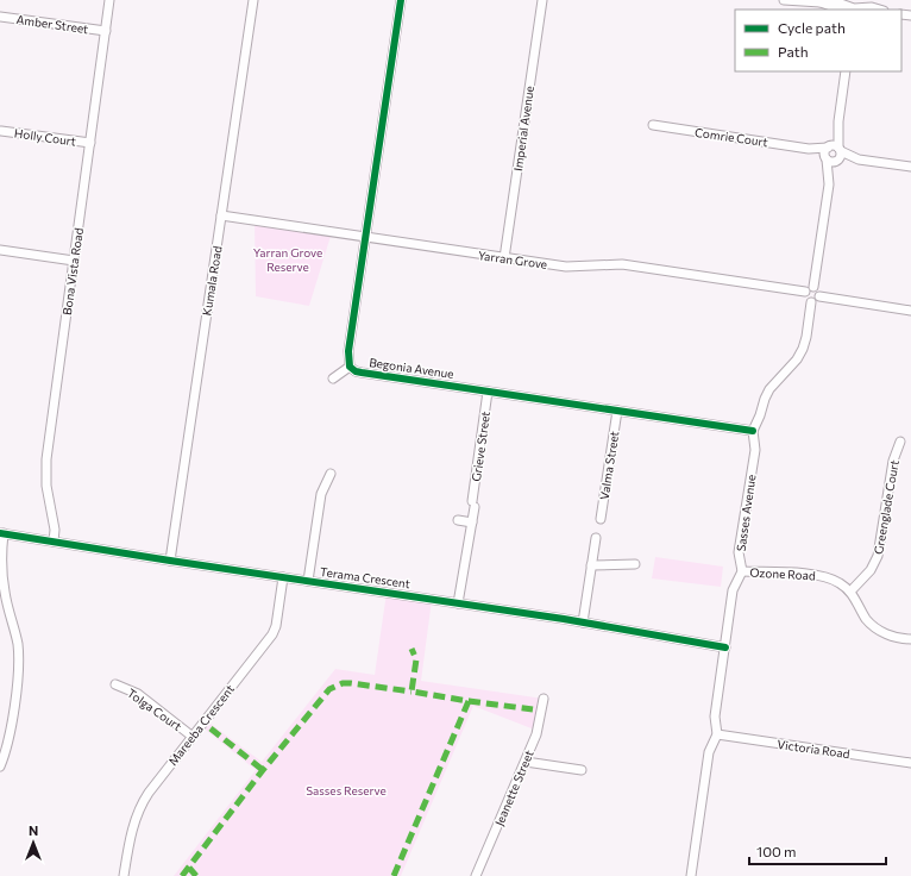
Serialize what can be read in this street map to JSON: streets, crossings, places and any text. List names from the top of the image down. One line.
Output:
{"streets":{"street":["Amber Street","Imperial Avenue","Holly Court","Comrie Court","Yarran Grove","Bona Vista Road","Kumala Road","Begonia Avenue","Grieve Street","Valma Street","Greenglade Court","Sasses Avenue","Ozone Road","Terama Crescent","Tolga Court","Mareeba Crescent","Victoria Road","Jeanette Street"]},"crossings":[["Amber Street","Bona Vista Road"],["Imperial Avenue","Yarran Grove"],["Holly Court","Bona Vista Road"],["Yarran Grove","Kumala Road"],["Yarran Grove","Sasses Avenue"],["Bona Vista Road","Terama Crescent"],["Kumala Road","Terama Crescent"],["Begonia Avenue","Grieve Street"],["Begonia Avenue","Valma Street"],["Begonia Avenue","Sasses Avenue"],["Grieve Street","Terama Crescent"],["Greenglade Court","Ozone Road"],["Sasses Avenue","Ozone Road"],["Terama Crescent","Mareeba Crescent"],["Tolga Court","Mareeba Crescent"]],"parks":["Yarran Grove Reserve","Sasses Reserve"],"legend":["Cycle path","Path"],"scale_bar":"100 m","north":"top"}
